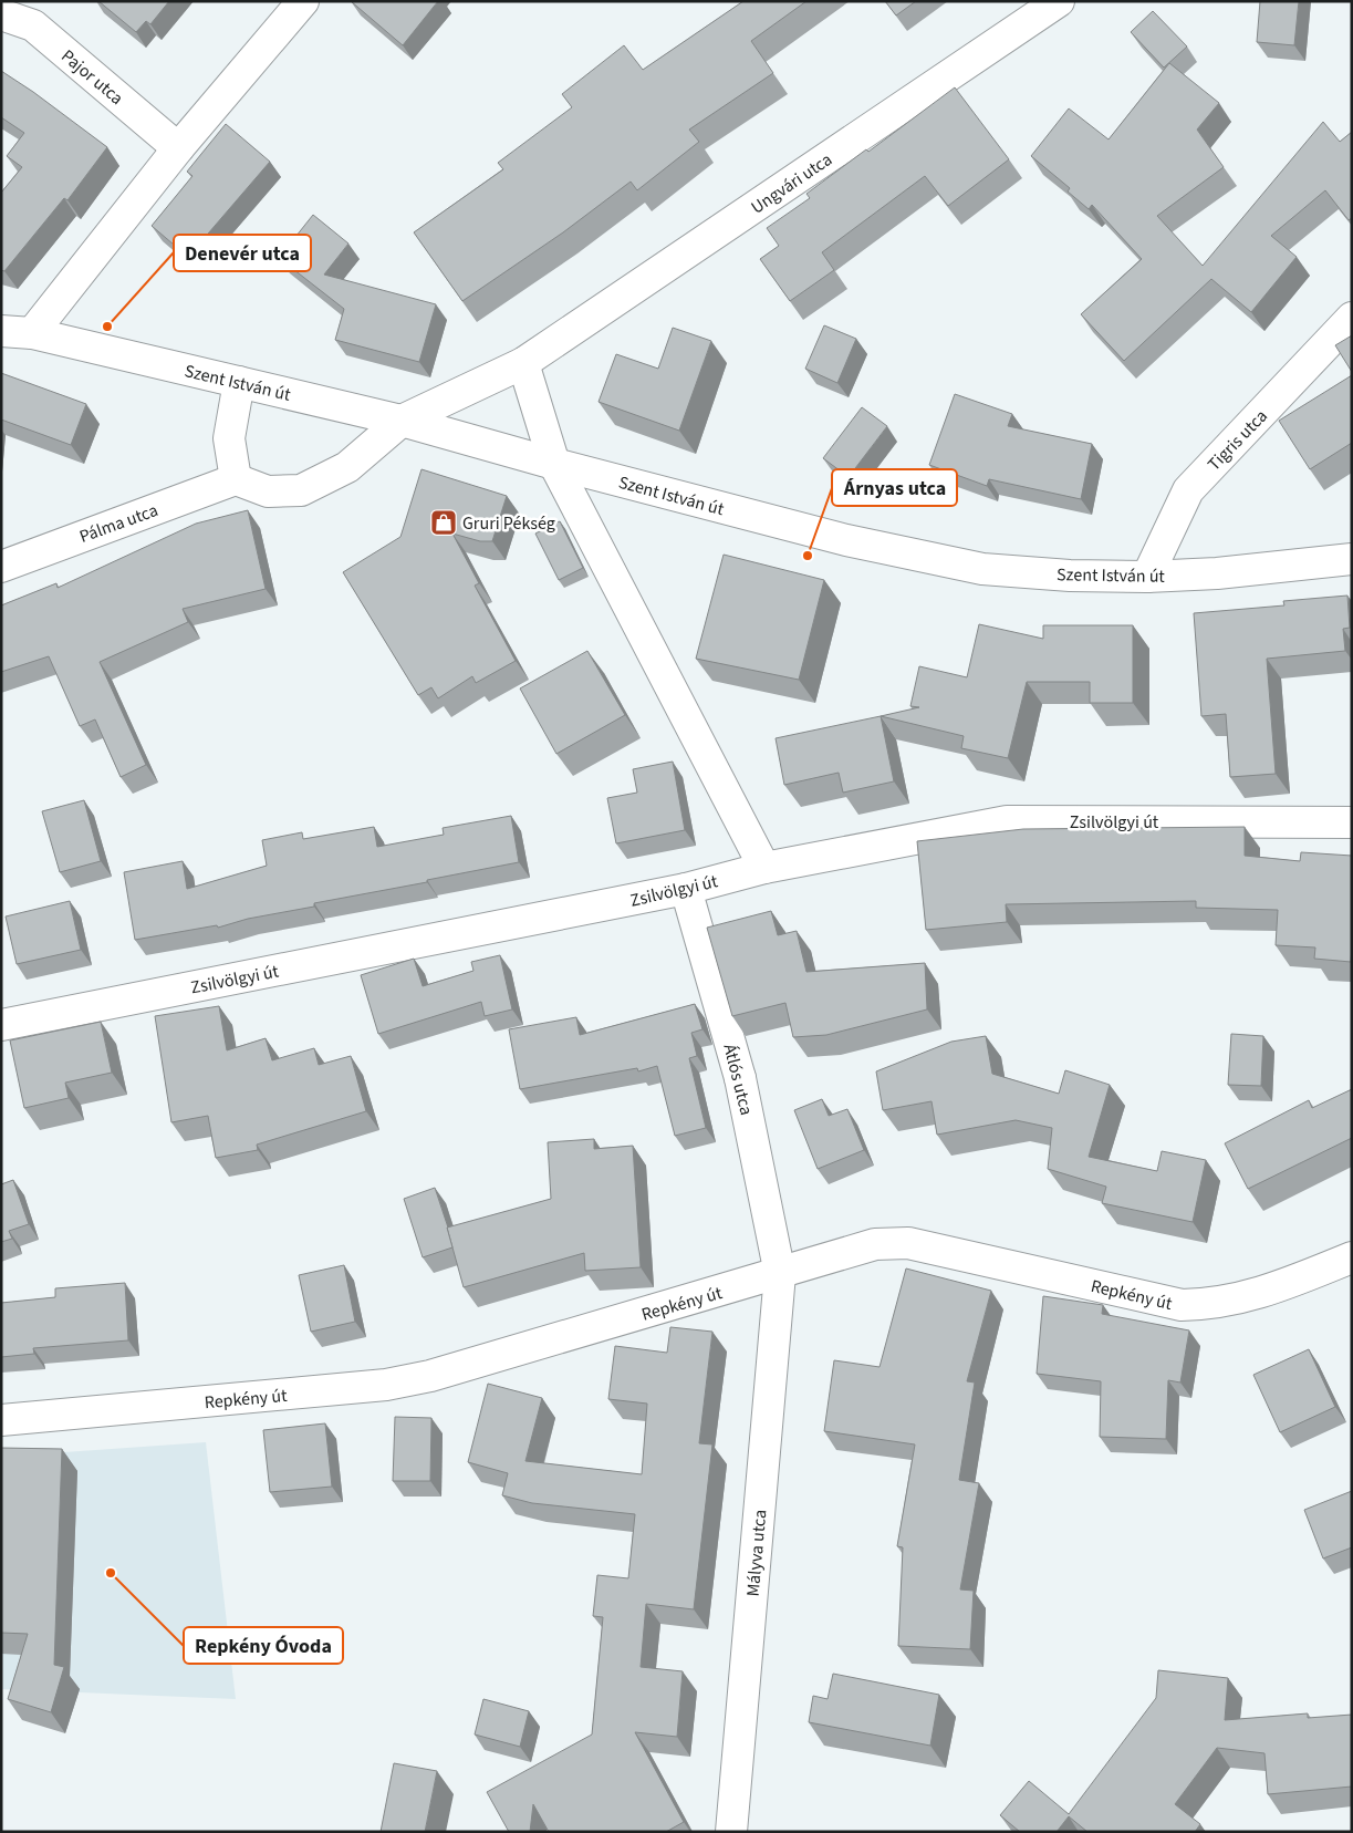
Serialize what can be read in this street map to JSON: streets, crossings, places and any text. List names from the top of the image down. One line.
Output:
{"streets":{"street":["Pajor utca","Ungvári utca","Szent István út","Tigris utca","Pálma utca","Zsilvölgyi út","Átlós utca","Repkény út","Mályva utca"]},"crossings":[["Ungvári utca","Szent István út"],["Szent István út","Tigris utca"],["Zsilvölgyi út","Átlós utca"],["Átlós utca","Repkény út"],["Átlós utca","Mályva utca"],["Repkény út","Mályva utca"]],"places":{"other":["Denevér utca","Árnyas utca","Repkény Óvoda"],"shop":["Gruri Pékség"]}}
